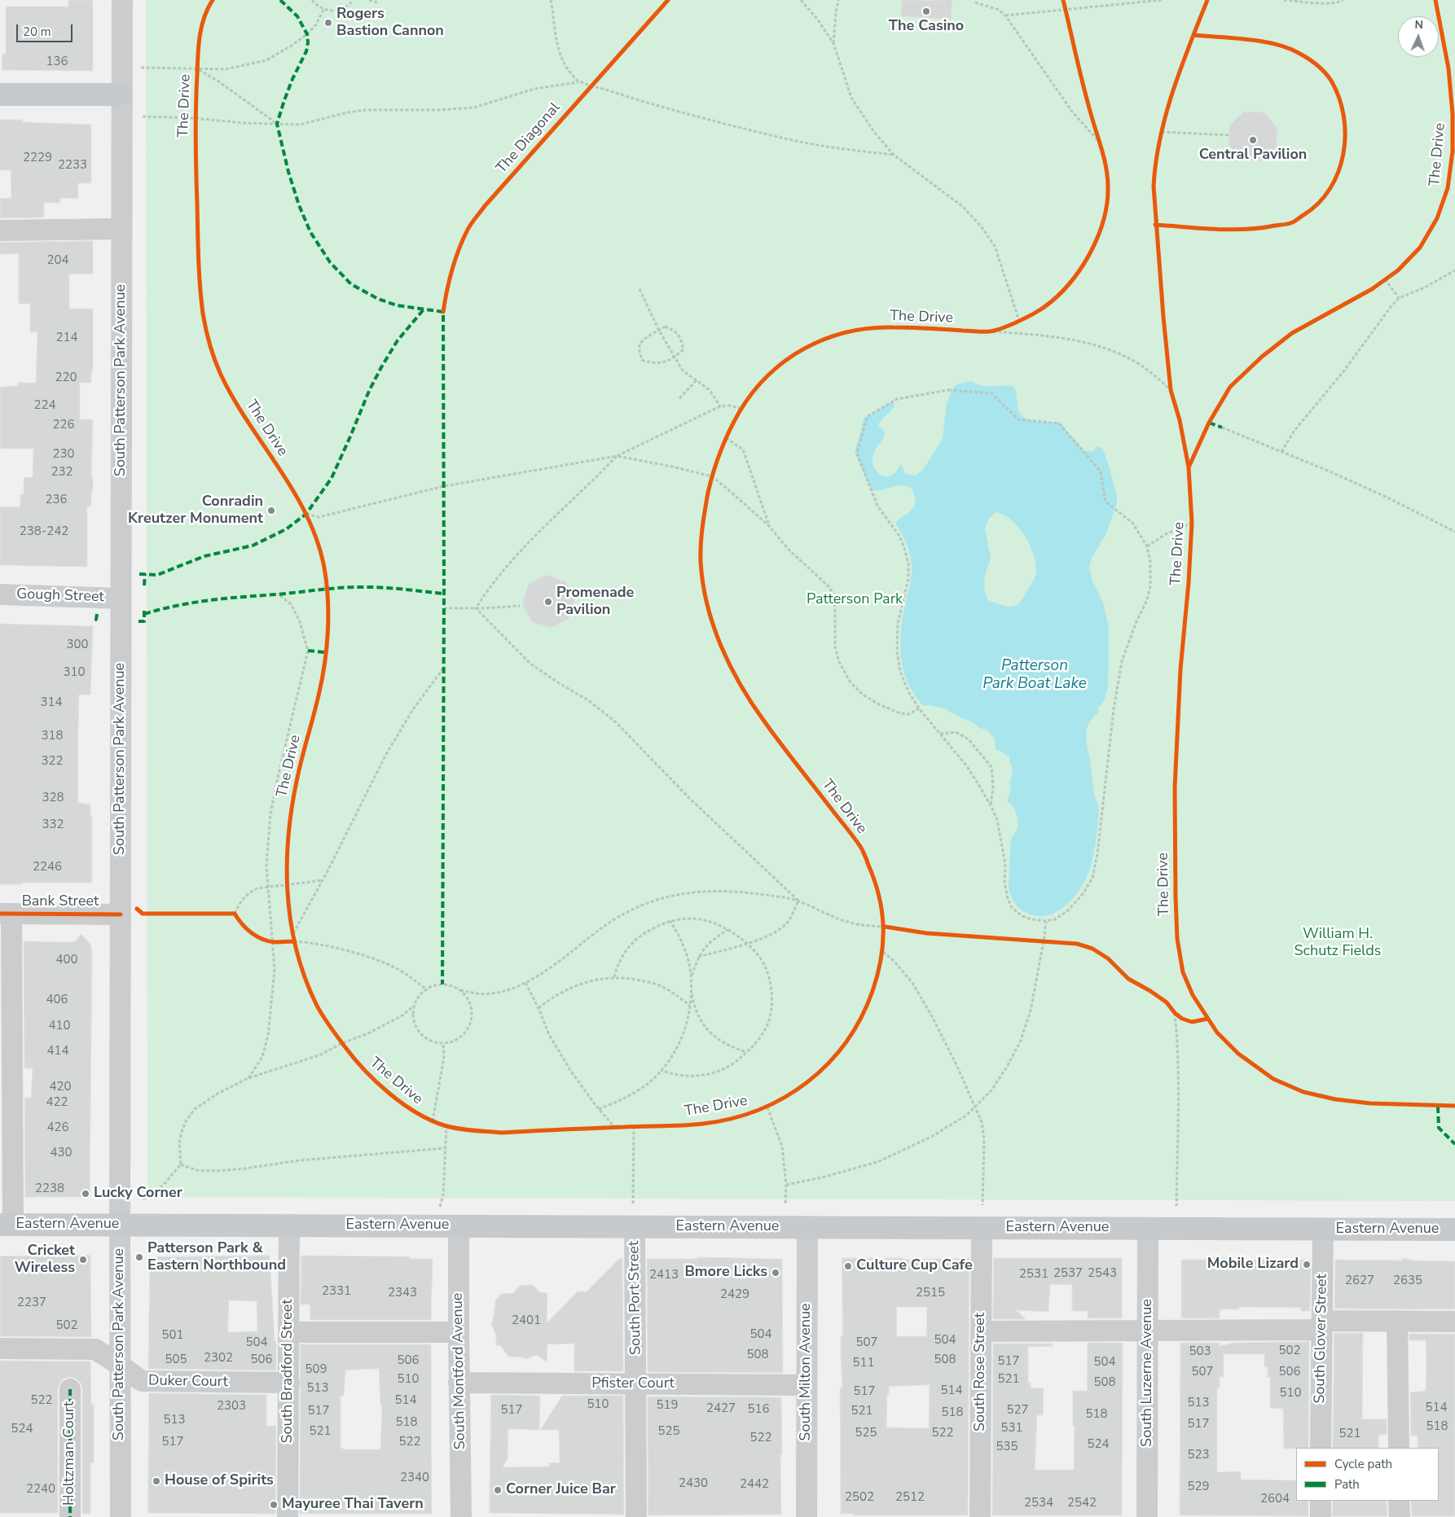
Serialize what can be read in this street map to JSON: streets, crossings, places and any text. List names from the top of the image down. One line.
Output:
{"streets":{"main road":["Eastern Avenue"],"street":["South Patterson Park Avenue","Gough Street","Bank Street","South Port Street","South Glover Street","South Bradford Street","South Montford Avenue","South Milton Avenue","South Rose Street","South Luzerne Avenue","Duker Court","Pfister Court","Holtzman Court"],"cycle path":["The Drive","The Diagonal"]},"crossings":[["South Patterson Park Avenue","Gough Street"],["South Patterson Park Avenue","Bank Street"],["South Patterson Park Avenue","Eastern Avenue"],["South Patterson Park Avenue","Duker Court"],["Eastern Avenue","South Port Street"],["Eastern Avenue","South Glover Street"],["Eastern Avenue","South Bradford Street"],["Eastern Avenue","South Montford Avenue"],["Eastern Avenue","South Milton Avenue"],["Eastern Avenue","South Rose Street"],["Eastern Avenue","South Luzerne Avenue"],["South Port Street","Pfister Court"],["South Bradford Street","Duker Court"],["South Montford Avenue","Pfister Court"],["South Milton Avenue","Pfister Court"]],"water":["Patterson Park Boat Lake"],"parks":["Patterson Park","William H. Schutz Fields"],"places":["The Casino","Rogers Bastion Cannon","Central Pavilion","Conradin Kreutzer Monument","Promenade Pavilion","Lucky Corner","Patterson Park & Eastern Northbound","Cricket Wireless","Mobile Lizard","Culture Cup Cafe","Bmore Licks","House of Spirits","Corner Juice Bar","Mayuree Thai Tavern"],"house_numbers":["136","2229","2233","204","214","220","224","226","230","232","236","238-242","300","310","314","318","322","328","332","2246","400","406","410","414","420","422","426","430","2238","2537","2543","2531","2413","2627","2635","2331","2343","2515","2429","2237","2401","502","504","501","504","504","507","502","503","508","2302","505","506","508","506","517","504","511","509","507","506","510","521","508","513","514","517","510","522","514","513","510","519","2303","514","2427","516","517","527","517","521","518","518","513","518","517","518","531","524","521","525","525","522","521","522","517","522","524","535","523","2340","2430","2442","529","2240","2502","2512","2604","2534","2542"],"legend":["Cycle path","Path"],"scale_bar":"20 m","north":"top"}
